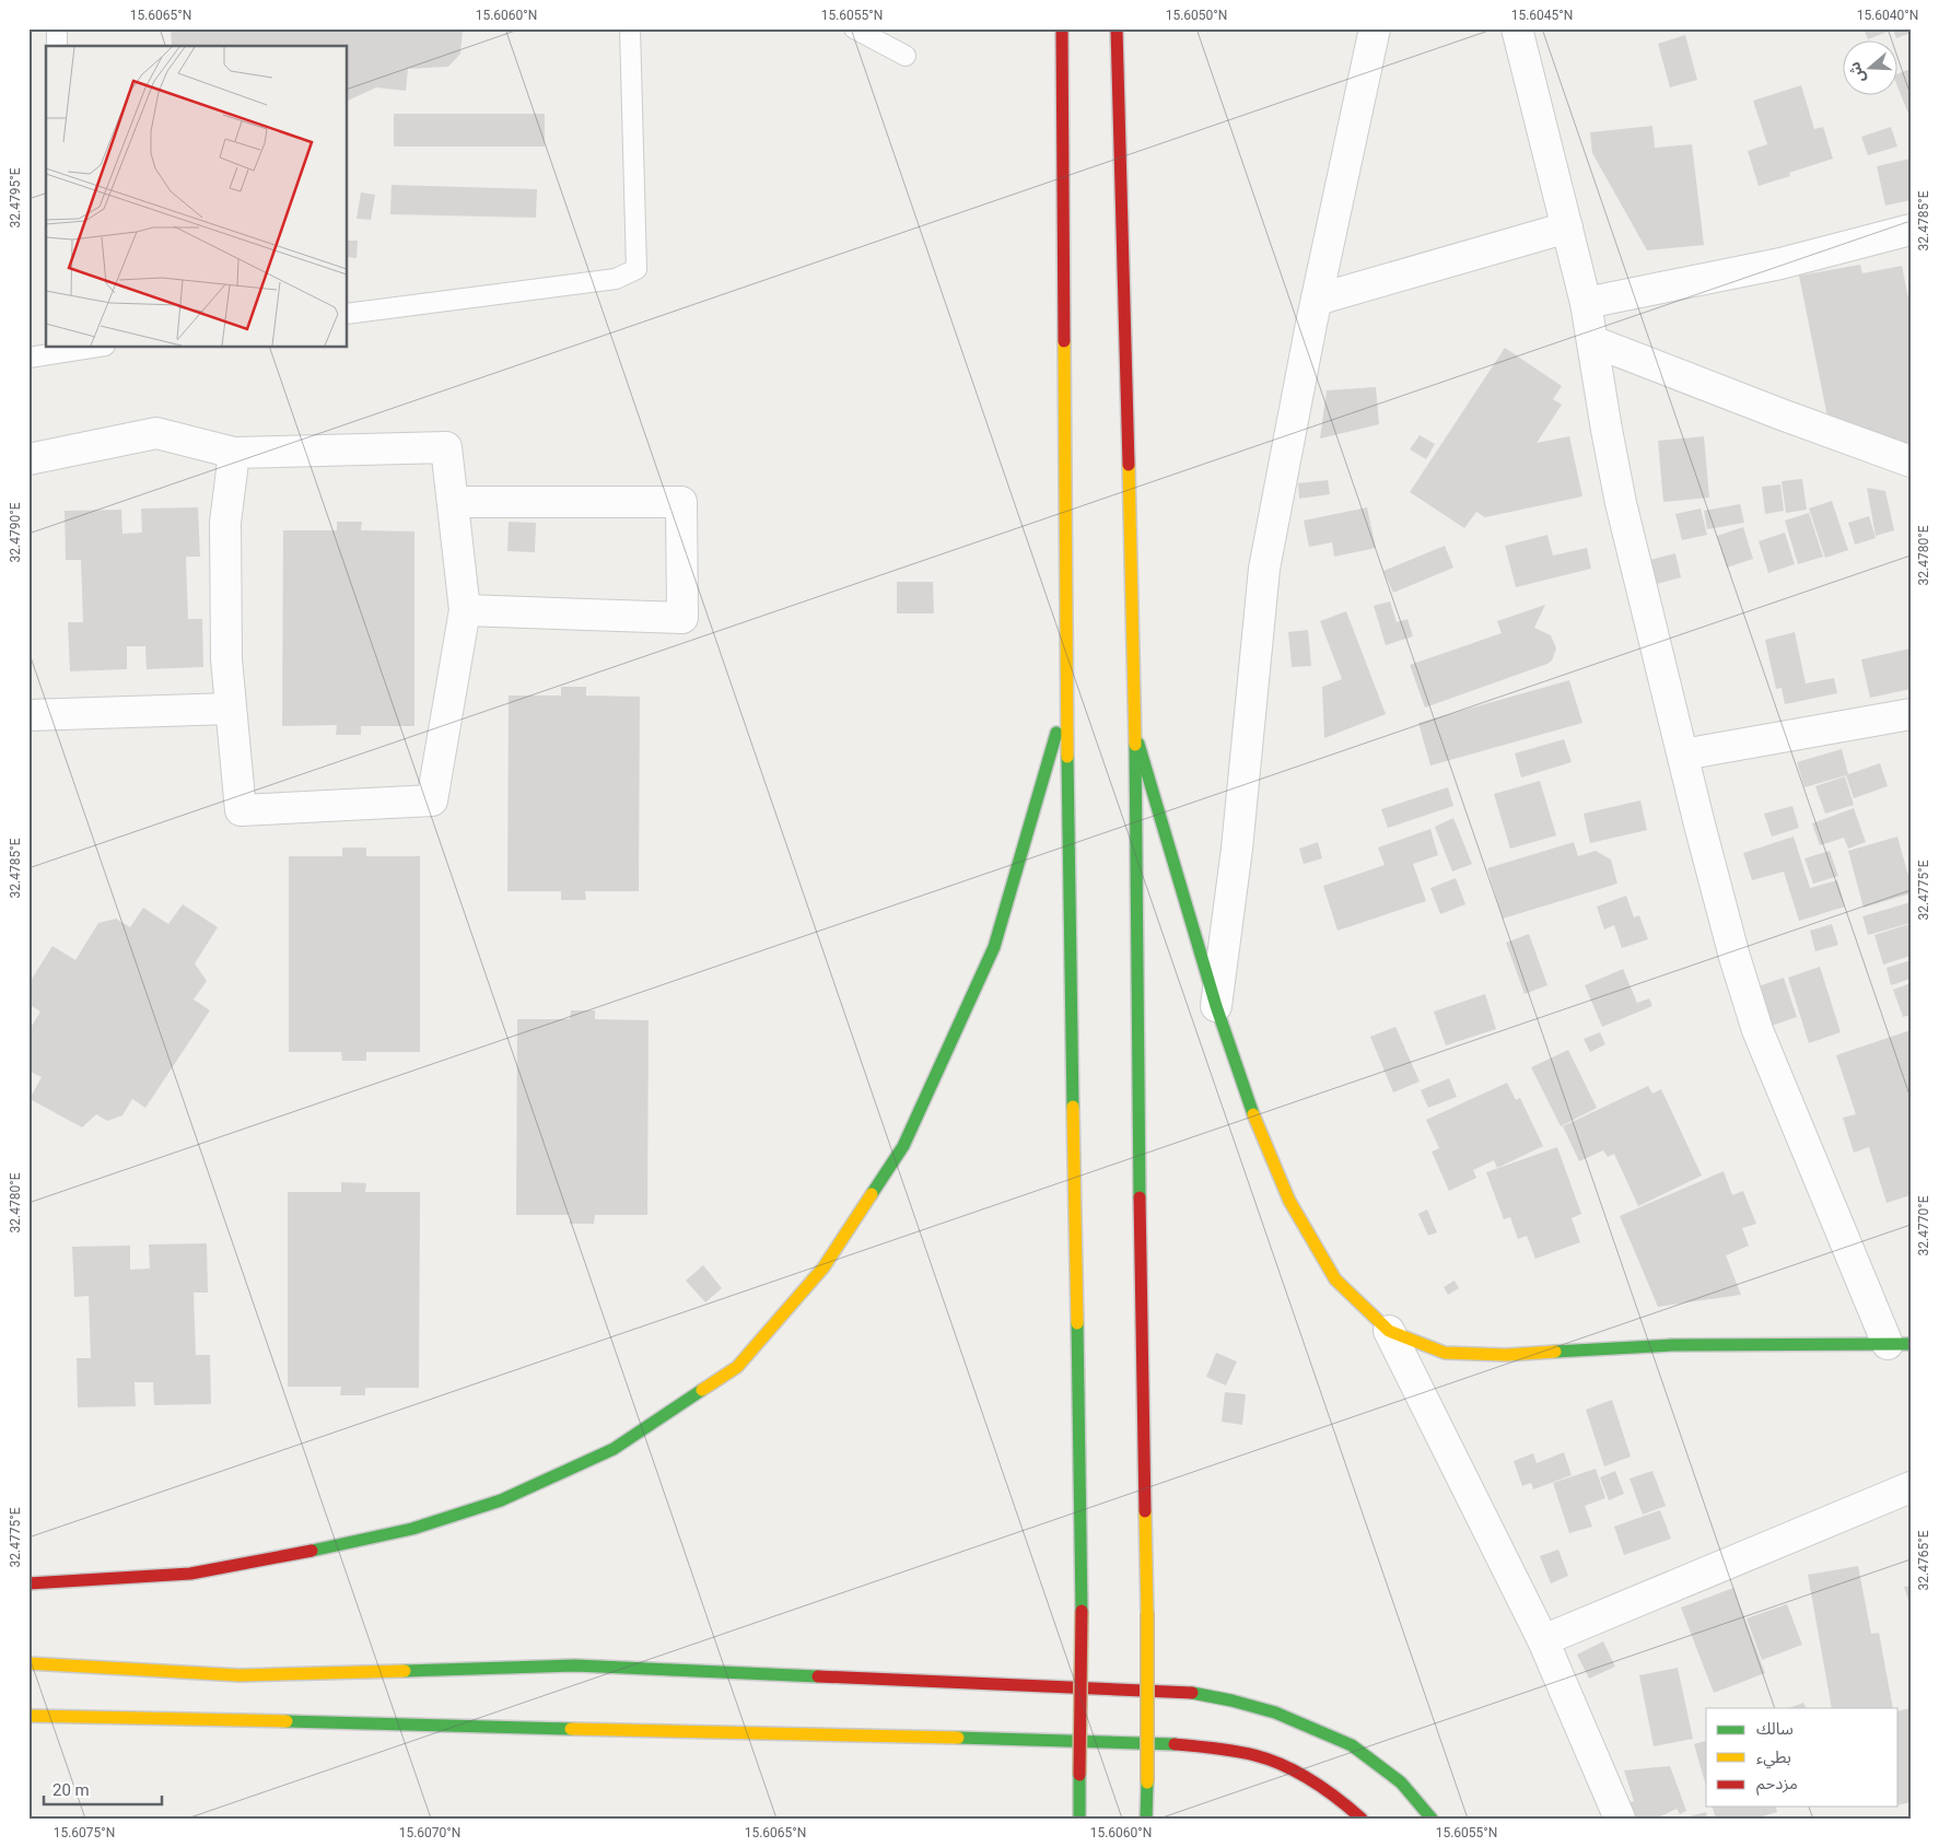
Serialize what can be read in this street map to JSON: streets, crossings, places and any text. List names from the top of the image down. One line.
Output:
{"legend":["سالك","بطيء","مزدحم"],"scale_bar":"20 m","north":"left","coordinates":["15.6065°N","15.6060°N","15.6055°N","15.6050°N","15.6045°N","15.6040°N","32.4795°E","32.4785°E","32.4790°E","32.4780°E","32.4775°E","32.4770°E","32.4765°E","15.6075°N","15.6070°N"]}
